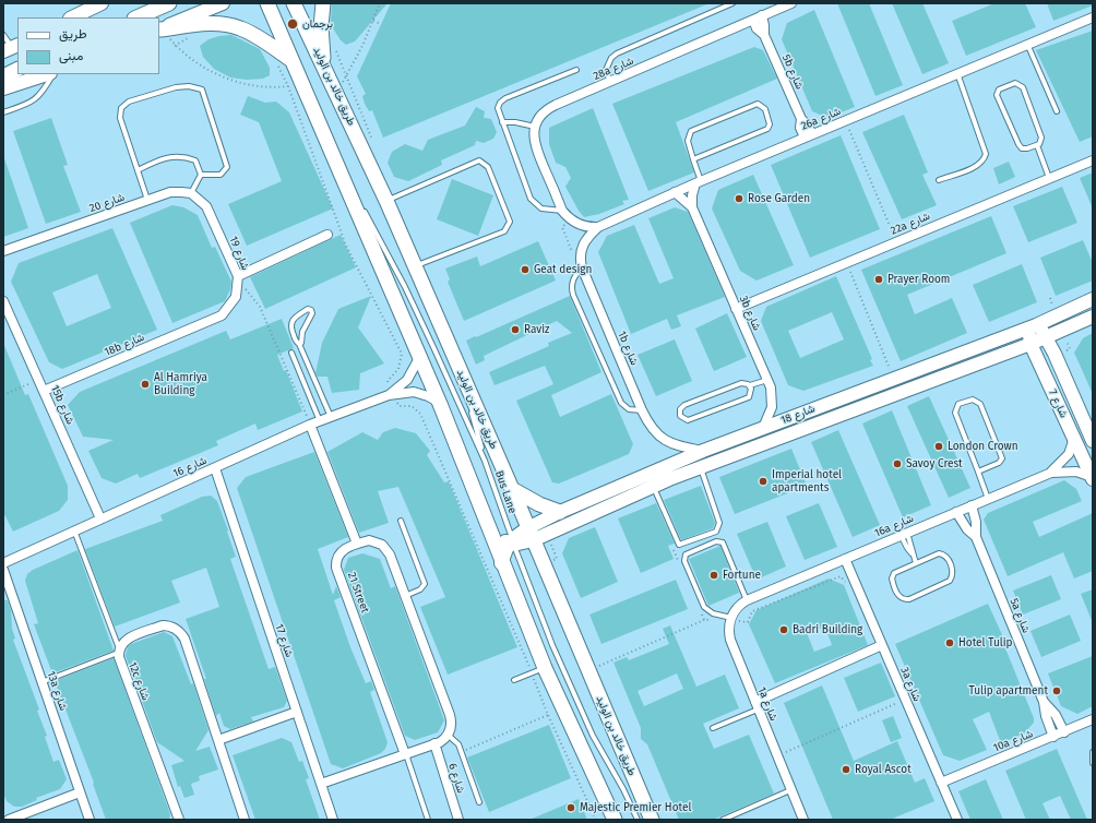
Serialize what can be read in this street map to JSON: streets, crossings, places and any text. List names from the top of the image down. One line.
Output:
{"streets":{"main road":["طريق خالد بن الوليد"],"street":["28a شارع","5b شارع","26a شارع","شارع 20","22a شارع","شارع 19","3b شارع","18b شارع","1b شارع","شارع 7","15b شارع","شارع 18","شارع 16","16a شارع","21 Street","5a شارع","شارع 17","12c شارع","3a شارع","13a شارع","1a شارع","10a شارع","شارع 6"],"lane":["Bus Lane"]},"crossings":[["28a شارع","5b شارع"],["5b شارع","26a شارع"],["طريق خالد بن الوليد","شارع 18"],["26a شارع","3b شارع"],["26a شارع","1b شارع"],["شارع 20","شارع 19"],["22a شارع","3b شارع"],["شارع 19","18b شارع"],["3b شارع","شارع 18"],["18b شارع","15b شارع"],["1b شارع","شارع 18"],["شارع 7","شارع 18"],["شارع 7","16a شارع"],["15b شارع","شارع 16"],["شارع 18","Bus Lane"],["شارع 16","شارع 17"],["16a شارع","5a شارع"],["16a شارع","3a شارع"],["5a شارع","10a شارع"],["3a شارع","10a شارع"]],"places":["برجمان","Rose Garden","Geat design","Prayer Room","Raviz","Al Hamriya Building","London Crown","Savoy Crest","Imperial hotel apartments","Fortune","Badri Building","Hotel Tulip","Tulip apartment","Royal Ascot","Majestic Premier Hotel"],"legend":["طريق","مبنى"]}
